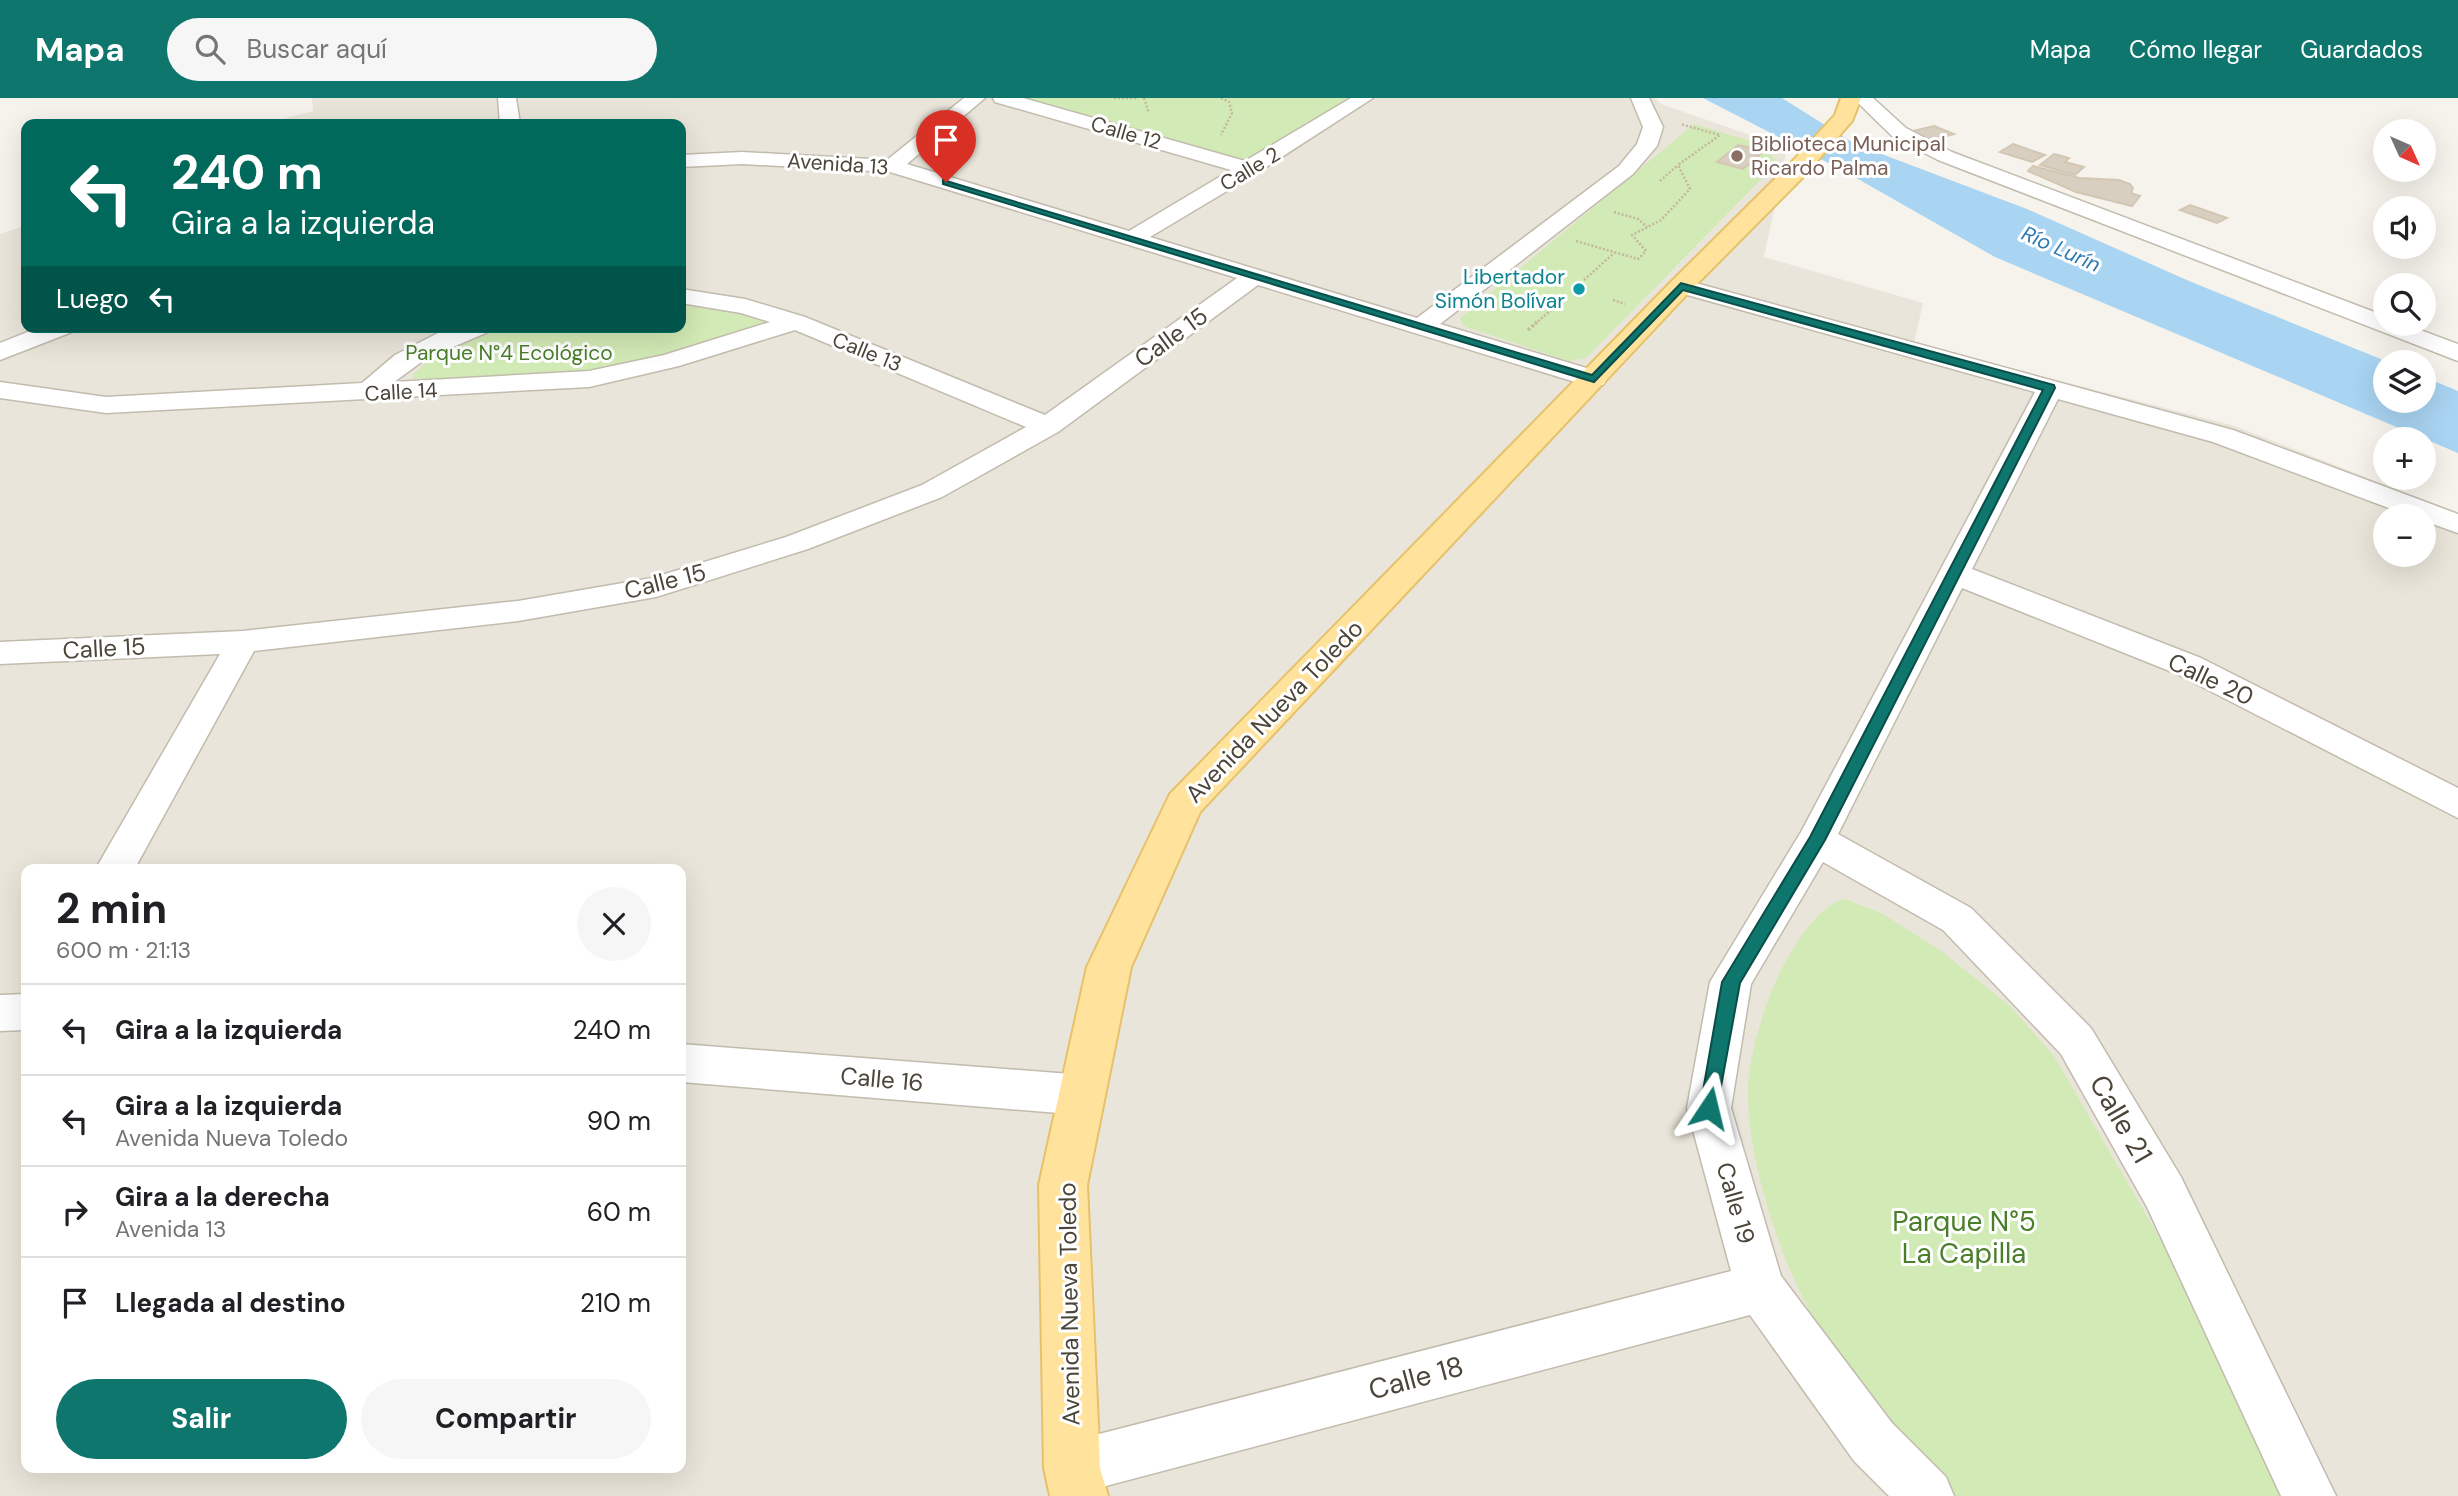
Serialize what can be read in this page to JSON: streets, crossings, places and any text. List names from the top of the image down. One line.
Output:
{"streets":{"main road":["Avenida Nueva Toledo"],"street":["Calle 12","Avenida 13","Calle 2","Calle 15","Calle 13","Calle 14","Calle 20","Calle 16","Calle 21","Calle 19","Calle 18"]},"crossings":[["Calle 12","Calle 2"],["Avenida 13","Calle 2"],["Avenida 13","Calle 15"],["Avenida 13","Avenida Nueva Toledo"],["Calle 15","Calle 13"],["Calle 13","Calle 14"],["Calle 20","Calle 19"],["Avenida Nueva Toledo","Calle 16"],["Avenida Nueva Toledo","Calle 18"],["Calle 21","Calle 19"],["Calle 19","Calle 18"]],"water":["Río Lurín"],"parks":["Parque N°4 Ecológico","Parque N°5 La Capilla"],"places":["Biblioteca Municipal Ricardo Palma","Libertador Simón Bolívar"],"north":"bottom right","page":{"header":"Mapa","search":"Buscar aquí","nav":["Mapa","Cómo llegar","Guardados"],"map_buttons":["+","−"],"turn":["240 m","Gira a la izquierda"],"then":"Luego","heading":["2 min","600 m · 21:13"],"list":[{"name":"Gira a la izquierda","value":"240 m"},{"name":"Gira a la izquierda","note":"Avenida Nueva Toledo","value":"90 m"},{"name":"Gira a la derecha","note":"Avenida 13","value":"60 m"},{"name":"Llegada al destino","value":"210 m"}],"buttons":["Salir","Compartir"]}}
